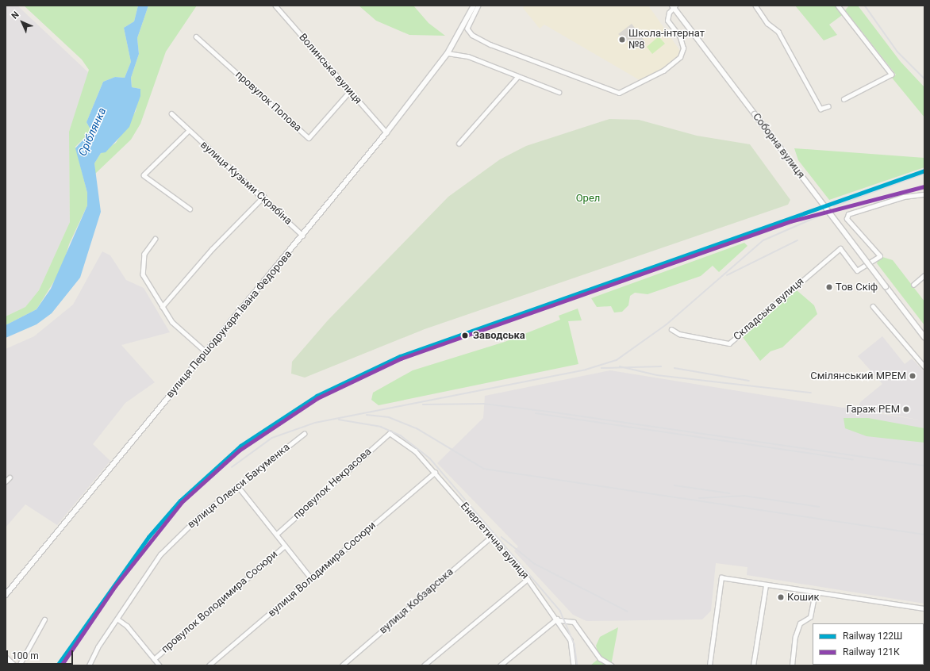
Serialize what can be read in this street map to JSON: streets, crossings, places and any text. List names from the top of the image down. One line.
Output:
{"streets":{"street":["Волинська вулиця","провулок Попова","Соборна вулиця","вулиця Кузьми Скрябіна","Складська вулиця","вулиця Першодрукаря Івана Федорова","провулок Некрасова","вулиця Олекси Бакуменка","Енергетична вулиця","вулиця Володимира Сосюри","вулиця Кобзарська","провулок Володимира Сосюри"]},"crossings":[["Волинська вулиця","провулок Попова"],["Волинська вулиця","вулиця Першодрукаря Івана Федорова"],["вулиця Кузьми Скрябіна","вулиця Першодрукаря Івана Федорова"],["провулок Некрасова","Енергетична вулиця"],["Енергетична вулиця","вулиця Володимира Сосюри"],["Енергетична вулиця","вулиця Кобзарська"]],"water":["Сріблянка"],"parks":["Орел"],"places":["Школа-інтернат №8","Тов Скіф","Заводська","Смілянський МРЕМ","Гараж РЕМ","Кошик"],"lines":["rail line 122Ш","rail line 121К"],"legend":["Railway 122Ш","Railway 121К"],"scale_bar":"100 m","north":"top left"}
